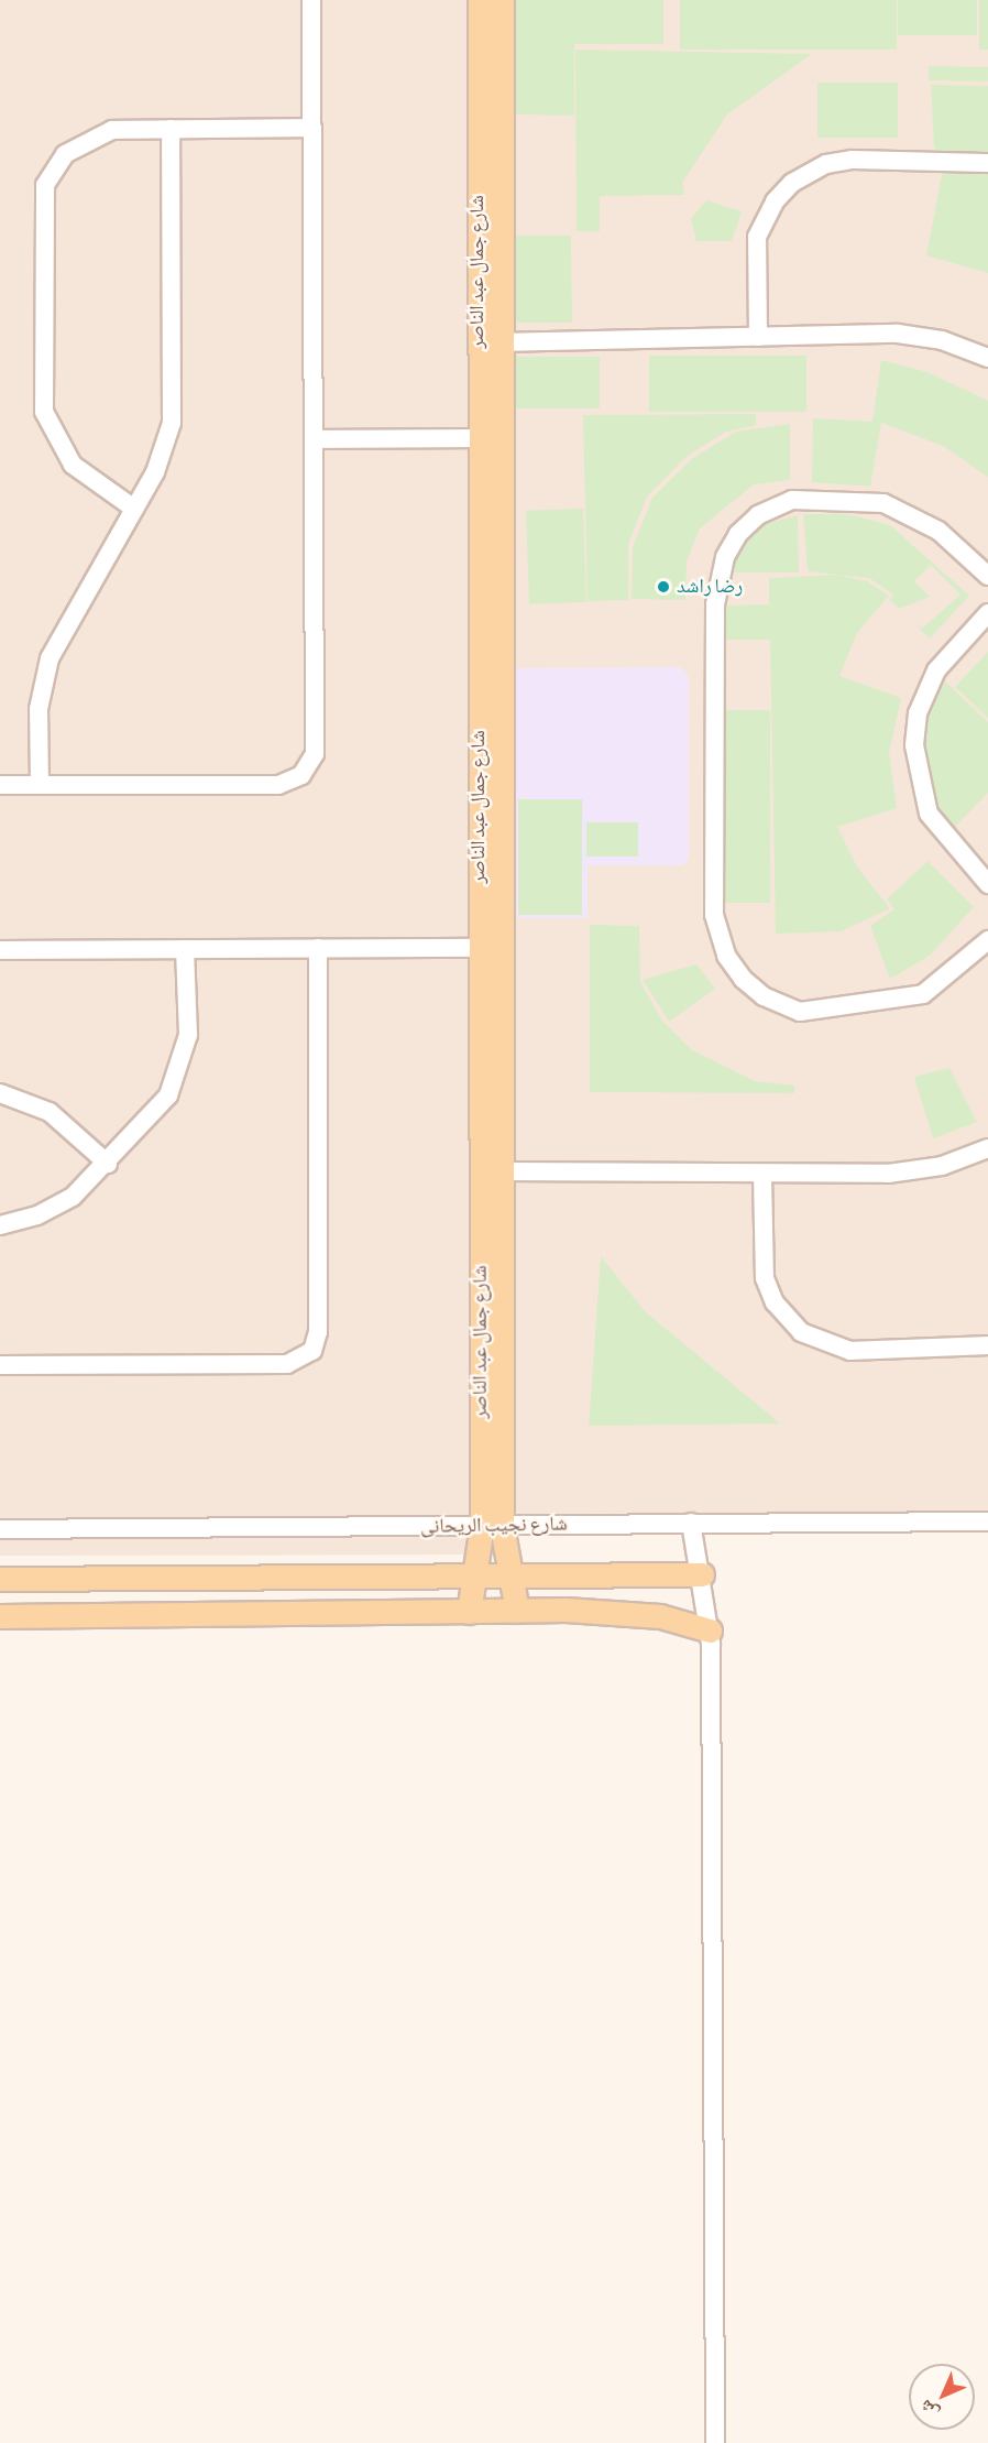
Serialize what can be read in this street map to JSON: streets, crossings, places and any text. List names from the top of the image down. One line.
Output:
{"streets":{"main road":["شارع جمال عبد الناصر"],"street":["شارع نجيب الريحانى"]},"crossings":[["شارع جمال عبد الناصر","شارع نجيب الريحانى"]],"places":["رضا راشد"],"north":"bottom left"}
